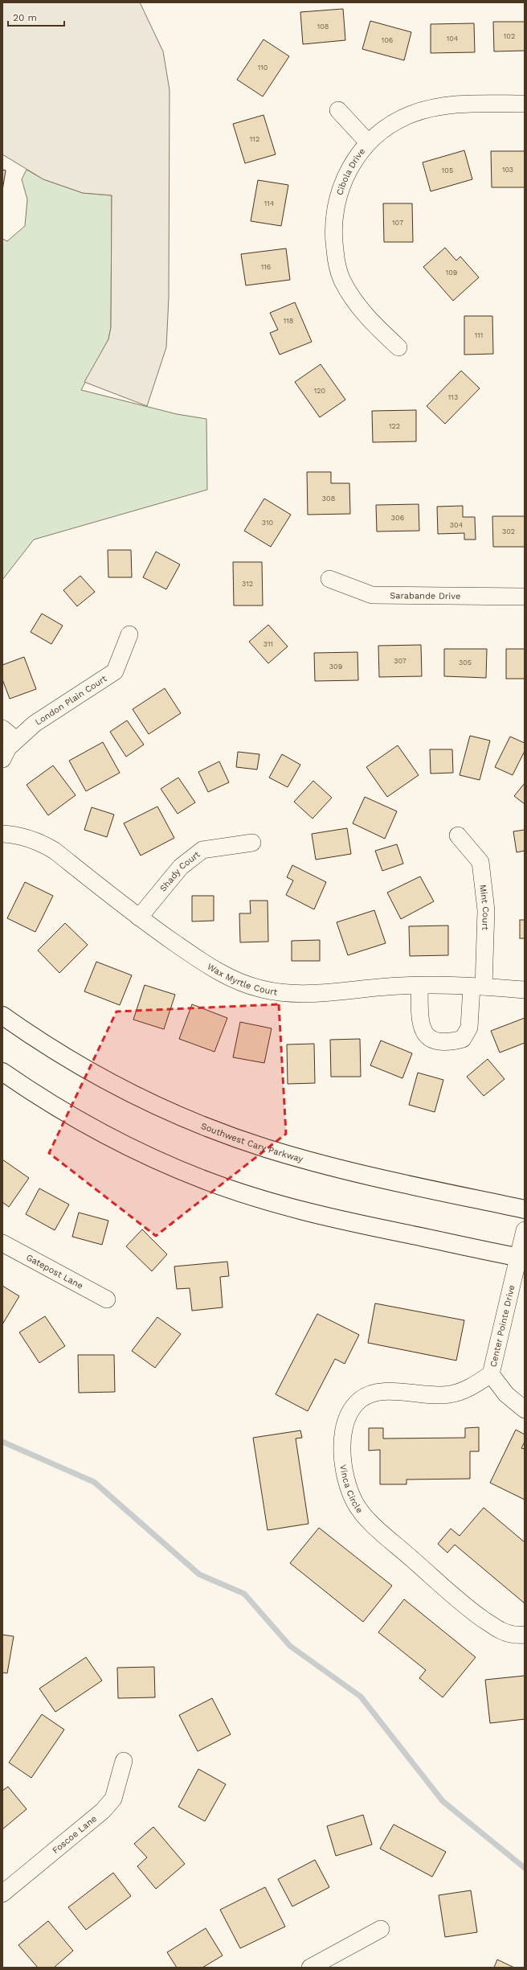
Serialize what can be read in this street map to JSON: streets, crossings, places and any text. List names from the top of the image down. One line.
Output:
{"streets":{"main road":["Southwest Cary Parkway"],"street":["Cibola Drive","Sarabande Drive","London Plain Court","Shady Court","Mint Court","Wax Myrtle Court","Gatepost Lane","Center Pointe Drive","Vinca Circle","Foscoe Lane"]},"crossings":[["Shady Court","Wax Myrtle Court"],["Mint Court","Wax Myrtle Court"],["Center Pointe Drive","Vinca Circle"]],"house_numbers":["108","102","104","106","110","112","103","105","114","107","116","109","118","111","120","113","122","308","306","310","304","302","312","311","307","305","309"],"scale_bar":"20 m"}
